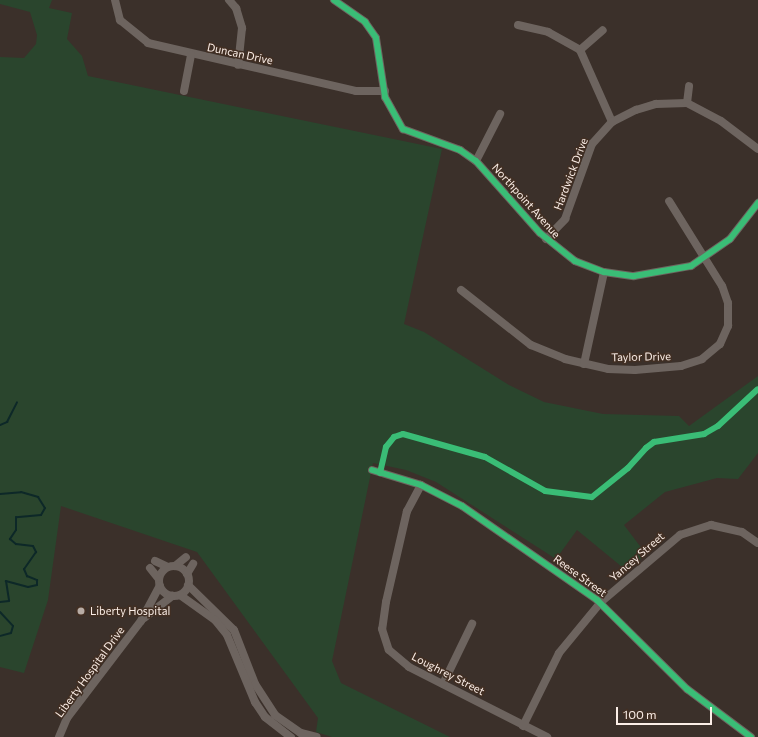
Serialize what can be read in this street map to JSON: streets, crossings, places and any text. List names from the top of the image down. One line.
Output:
{"streets":{"street":["Duncan Drive","Hardwick Drive","Northpoint Avenue","Taylor Drive","Yancey Street","Reese Street","Liberty Hospital Drive","Loughrey Street"]},"crossings":[["Duncan Drive","Northpoint Avenue"],["Hardwick Drive","Northpoint Avenue"],["Northpoint Avenue","Taylor Drive"],["Yancey Street","Reese Street"],["Yancey Street","Loughrey Street"],["Reese Street","Loughrey Street"]],"places":["Liberty Hospital"],"scale_bar":"100 m"}
